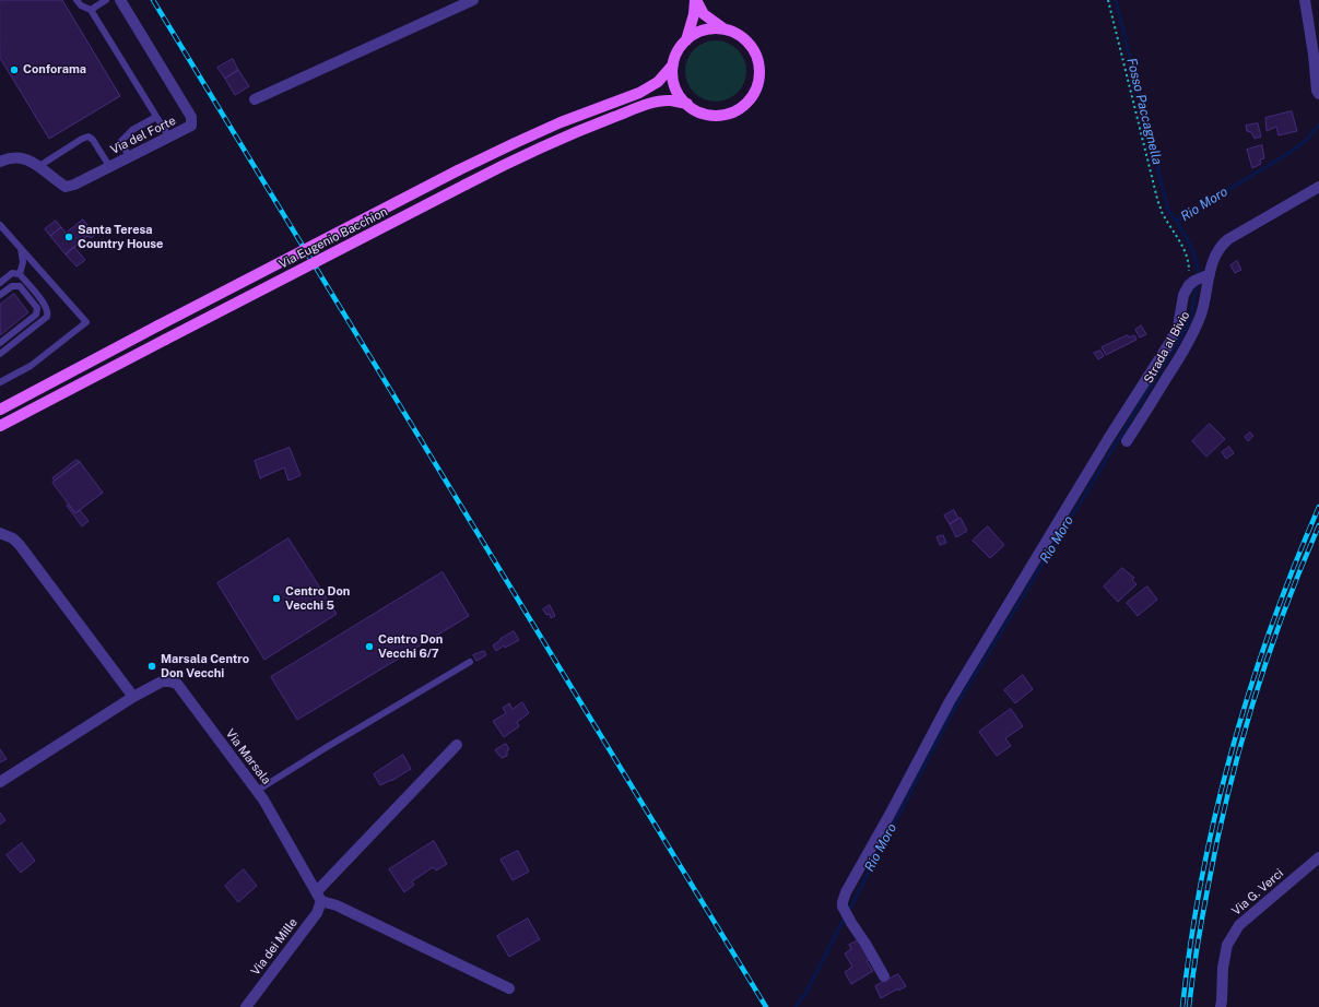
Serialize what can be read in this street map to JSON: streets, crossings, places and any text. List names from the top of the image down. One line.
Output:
{"streets":{"main road":["Via Eugenio Bacchion"],"street":["Via del Forte","Strada al Bivio","Via Marsala","Via G. Verci","Via dei Mille"]},"crossings":[["Via Marsala","Via dei Mille"]],"water":["Fosso Paccagnella","Rio Moro"],"places":["Conforama","Santa Teresa Country House","Centro Don Vecchi 5","Centro Don Vecchi 6/7","Marsala Centro Don Vecchi"]}
